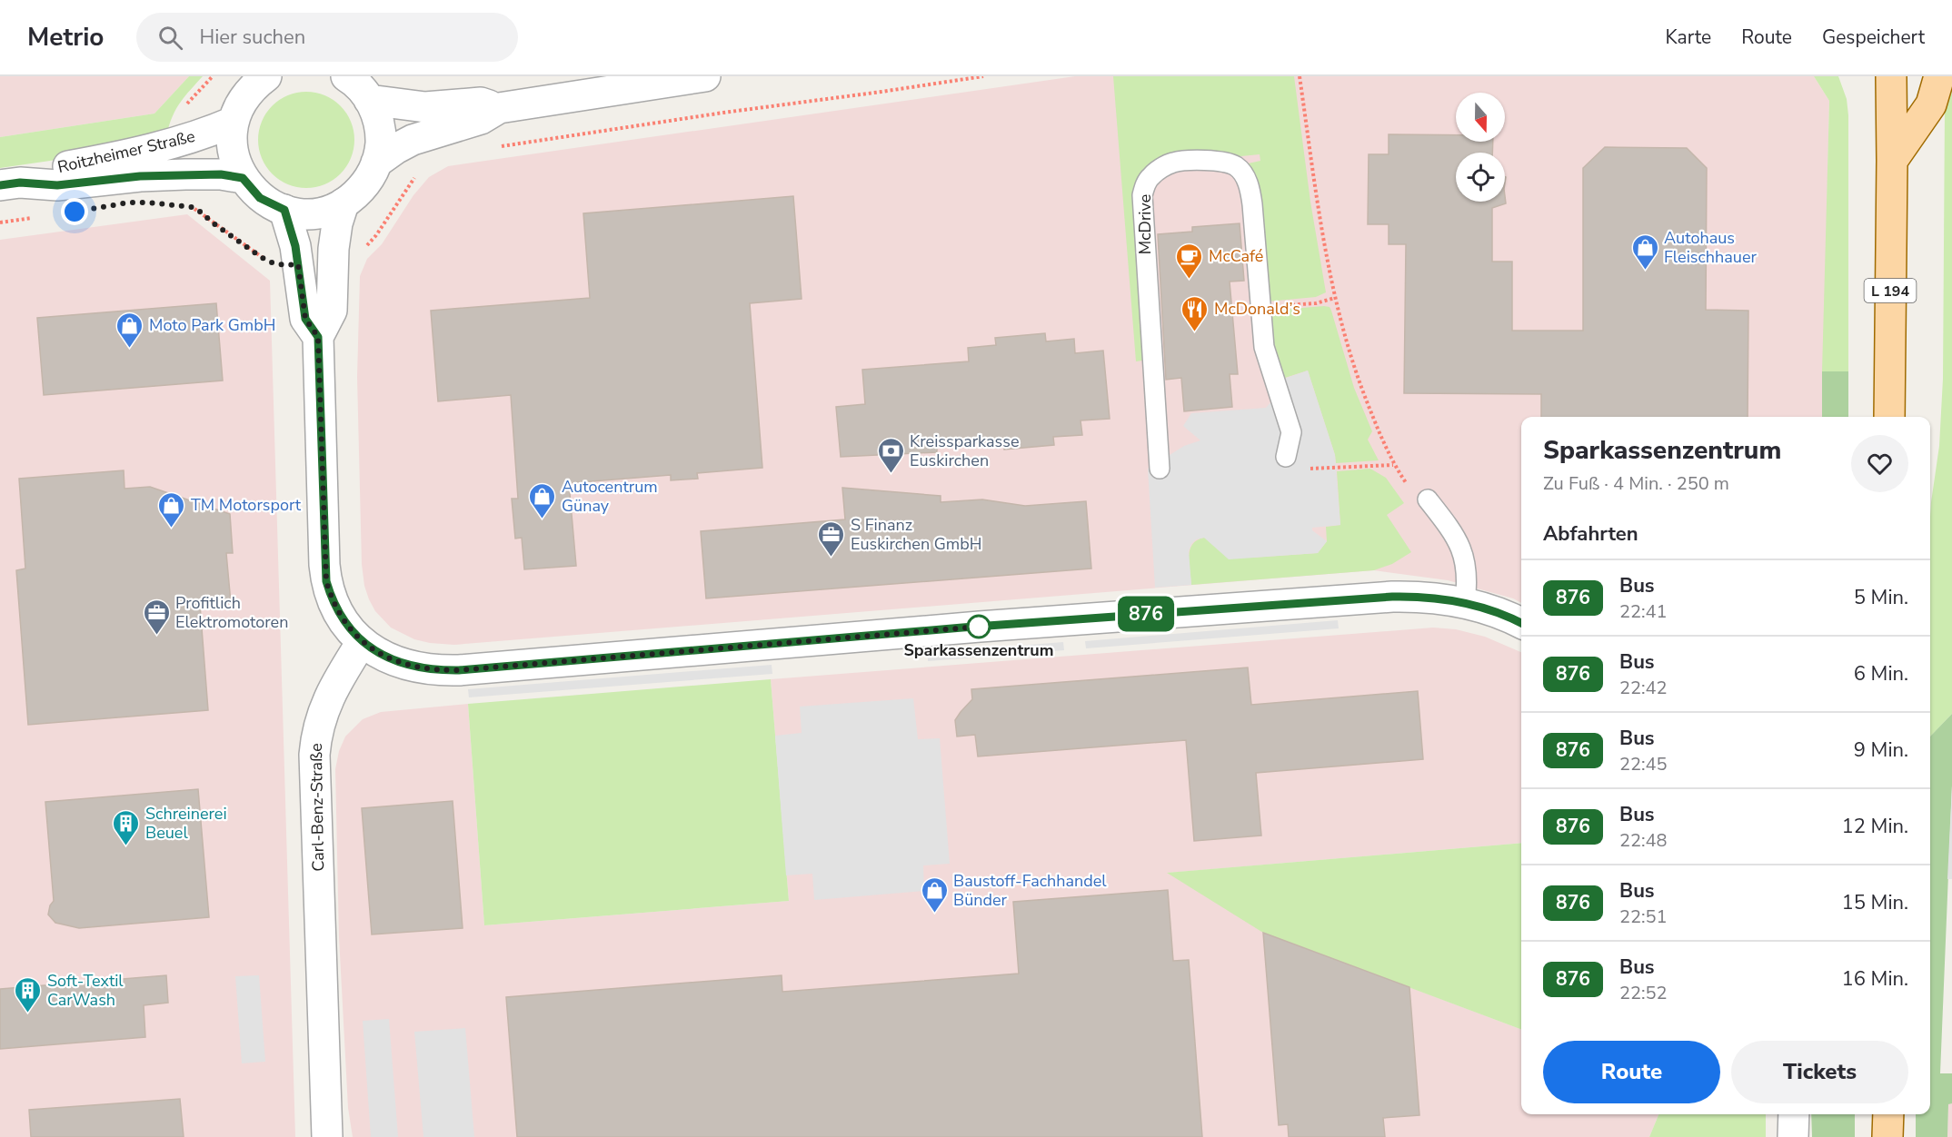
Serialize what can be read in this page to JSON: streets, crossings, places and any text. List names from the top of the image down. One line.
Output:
{"streets":{"main road":["L 194"],"street":["Roitzheimer Straße","Carl-Benz-Straße"],"lane":["McDrive"]},"places":{"shop":["Autohaus Fleischhauer","Moto Park GmbH","Autocentrum Günay","TM Motorsport","Baustoff-Fachhandel Bünder"],"cafe":["McCafé"],"restaurant":["McDonald’s"],"bank":["Kreissparkasse Euskirchen"],"office":["S Finanz Euskirchen GmbH","Profitlich Elektromotoren"],"other":["Sparkassenzentrum"],"building":["Schreinerei Beuel","Soft-Textil CarWash"]},"lines":["bus line 876"],"north":"bottom","page":{"header":"Metrio","search":"Hier suchen","nav":["Karte","Route","Gespeichert"],"on_map":"876","heading":[["Sparkassenzentrum","Zu Fuß · 4 Min. · 250 m"],"Abfahrten"],"list":[{"mark":"876","name":"Bus","note":"22:41","value":"5 Min."},{"mark":"876","name":"Bus","note":"22:42","value":"6 Min."},{"mark":"876","name":"Bus","note":"22:45","value":"9 Min."},{"mark":"876","name":"Bus","note":"22:48","value":"12 Min."},{"mark":"876","name":"Bus","note":"22:51","value":"15 Min."},{"mark":"876","name":"Bus","note":"22:52","value":"16 Min."}],"buttons":["Route","Tickets"]}}
